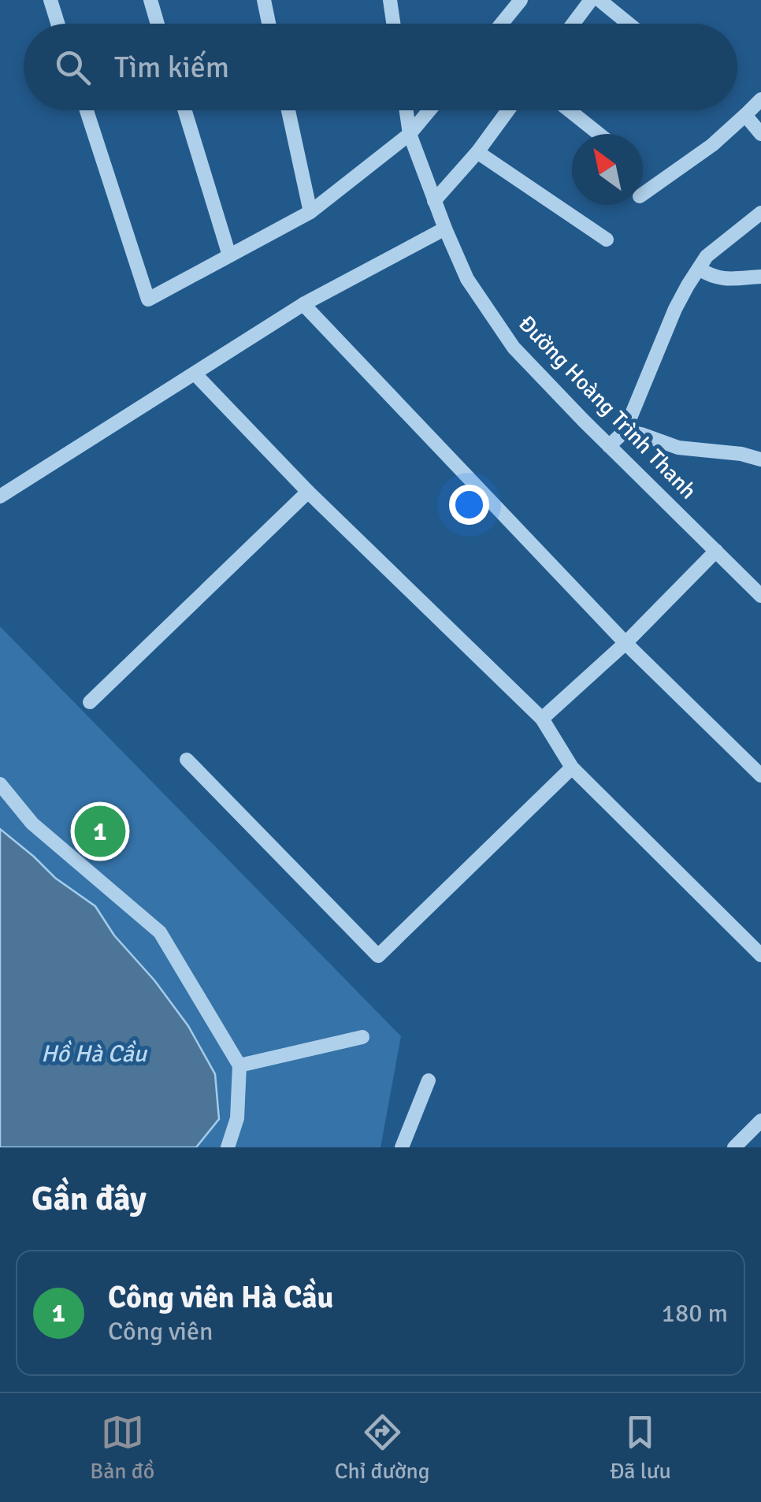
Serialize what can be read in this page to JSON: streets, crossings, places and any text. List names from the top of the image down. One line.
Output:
{"streets":{"street":["Đường Hoàng Trình Thanh"]},"water":["Hồ Hà Cầu"],"north":"top left","page":{"search":"Tìm kiếm","pins":"1","heading":"Gần đây","list":[{"mark":"1","name":"Công viên Hà Cầu","note":"Công viên","value":"180 m"}],"nav":["Bản đồ","Chỉ đường","Đã lưu"]}}
